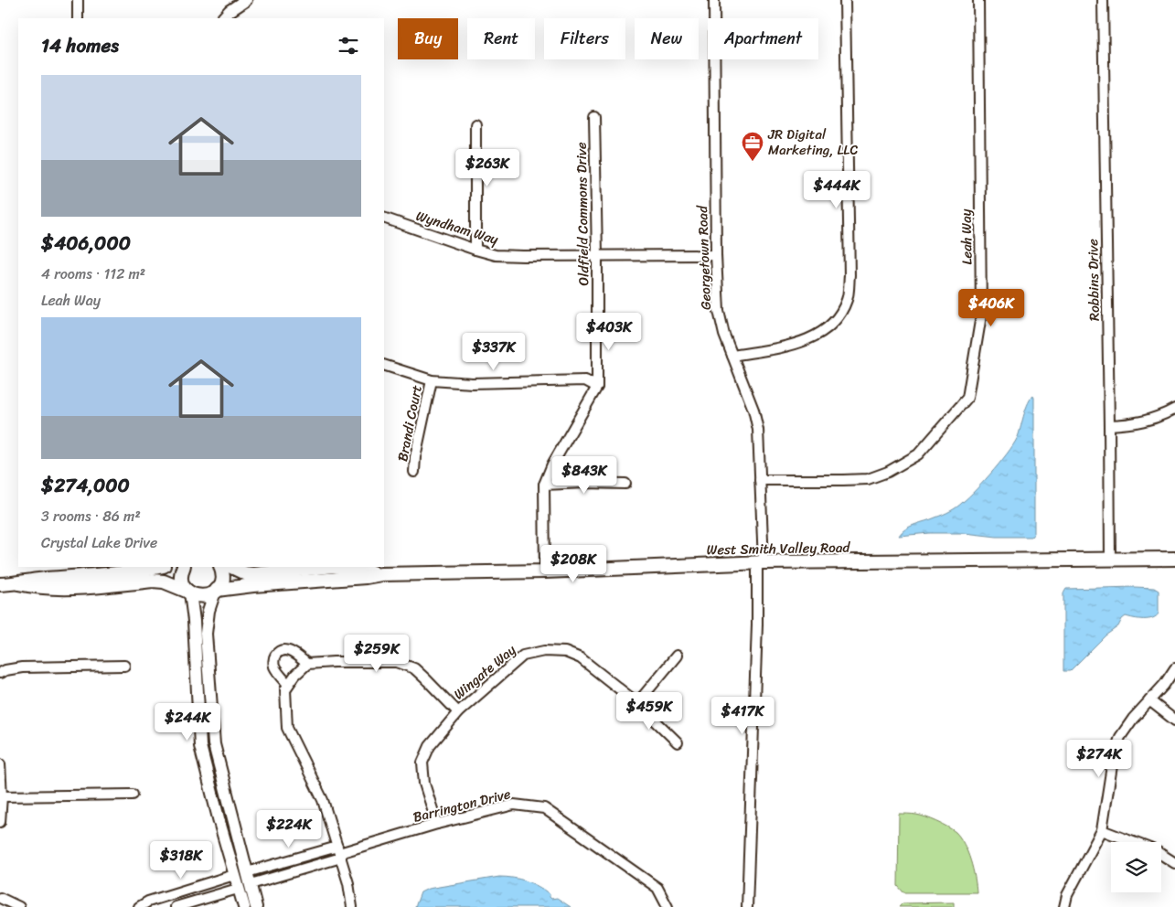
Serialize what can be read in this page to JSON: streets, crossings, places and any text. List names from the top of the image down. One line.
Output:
{"streets":{"main road":["West Smith Valley Road"],"street":["Oldfield Commons Drive","Wyndham Way","Leah Way","Georgetown Road","Robbins Drive","Brandi Court","Wingate Way","Barrington Drive"]},"crossings":[["Oldfield Commons Drive","Wyndham Way"],["Oldfield Commons Drive","West Smith Valley Road"],["Wyndham Way","Georgetown Road"],["Leah Way","Georgetown Road"],["Georgetown Road","West Smith Valley Road"],["Robbins Drive","West Smith Valley Road"],["Wingate Way","Barrington Drive"]],"places":{"office":["JR Digital Marketing, LLC"]},"page":{"chip":["Buy","Rent","Filters","New","Apartment"],"heading":"14 homes","list":[{"name":"$406,000","note":"4 rooms · 112 m² · Leah Way"},{"name":"$274,000","note":"3 rooms · 86 m² · Crystal Lake Drive"}],"price":["$263K","$444K","$406K","$403K","$337K","$843K","$208K","$259K","$459K","$417K","$244K","$274K","$224K","$318K"]}}
